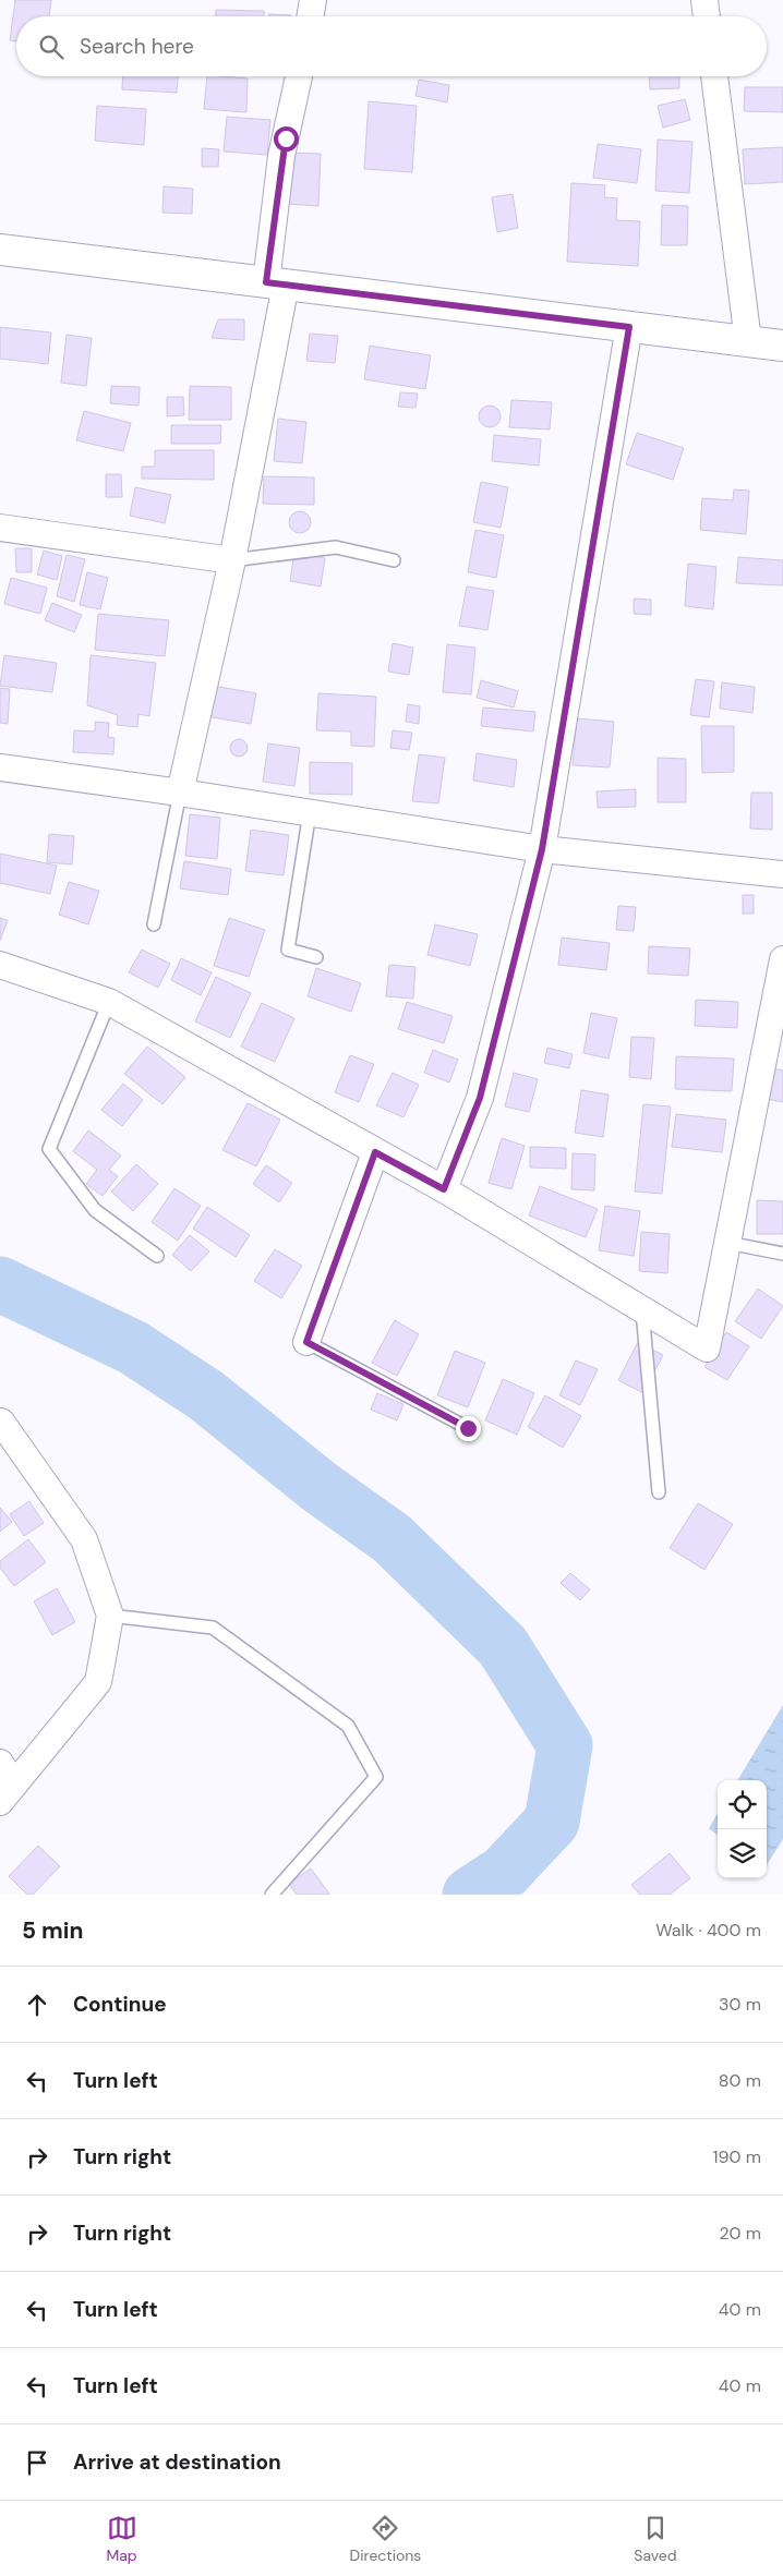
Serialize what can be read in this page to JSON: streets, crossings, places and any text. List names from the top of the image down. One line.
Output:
{"page":{"search":"Search here","heading":["5 min","Walk · 400 m"],"list":[["Continue","30 m"],["Turn left","80 m"],["Turn right","190 m"],["Turn right","20 m"],["Turn left","40 m"],["Turn left","40 m"],"Arrive at destination"],"nav":["Map","Directions","Saved"]}}
